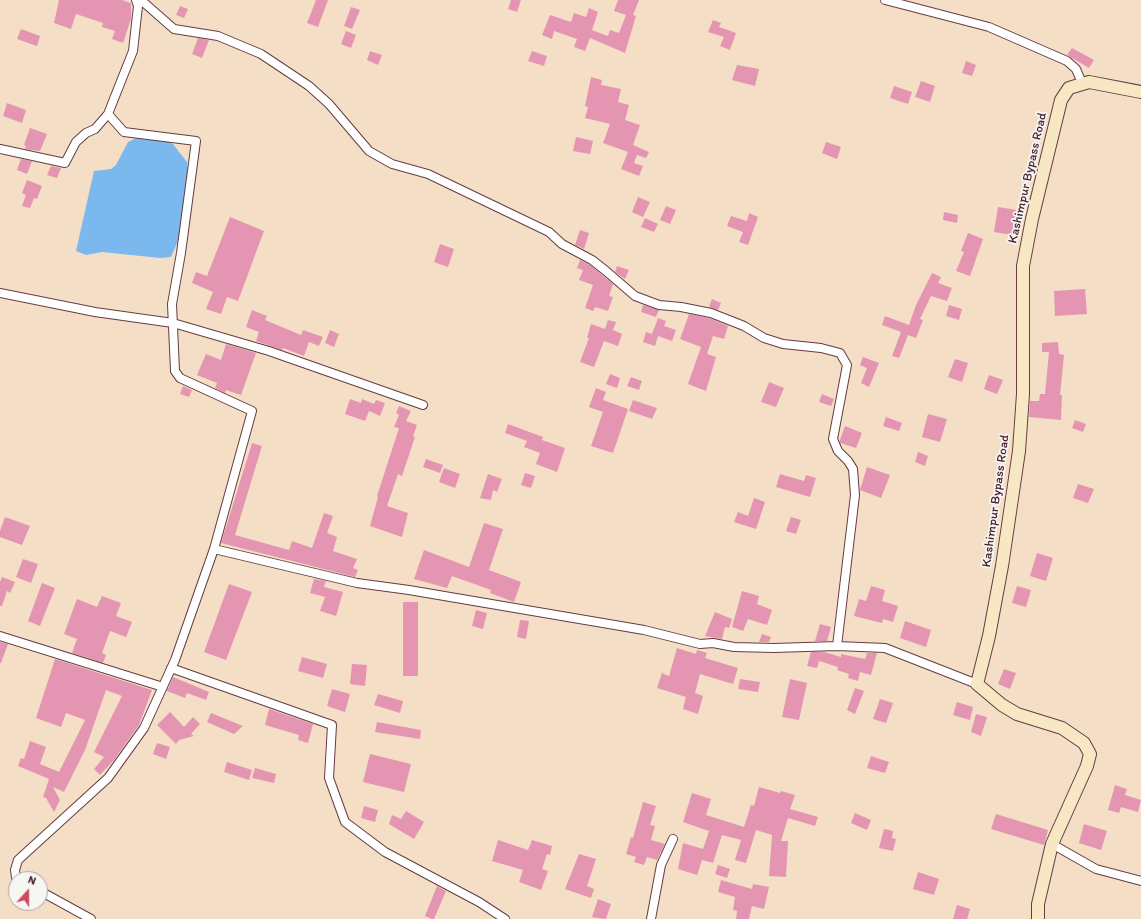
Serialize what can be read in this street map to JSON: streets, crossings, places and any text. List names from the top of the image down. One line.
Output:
{"streets":{"main road":["Kashimpur Bypass Road"]},"north":"top"}
